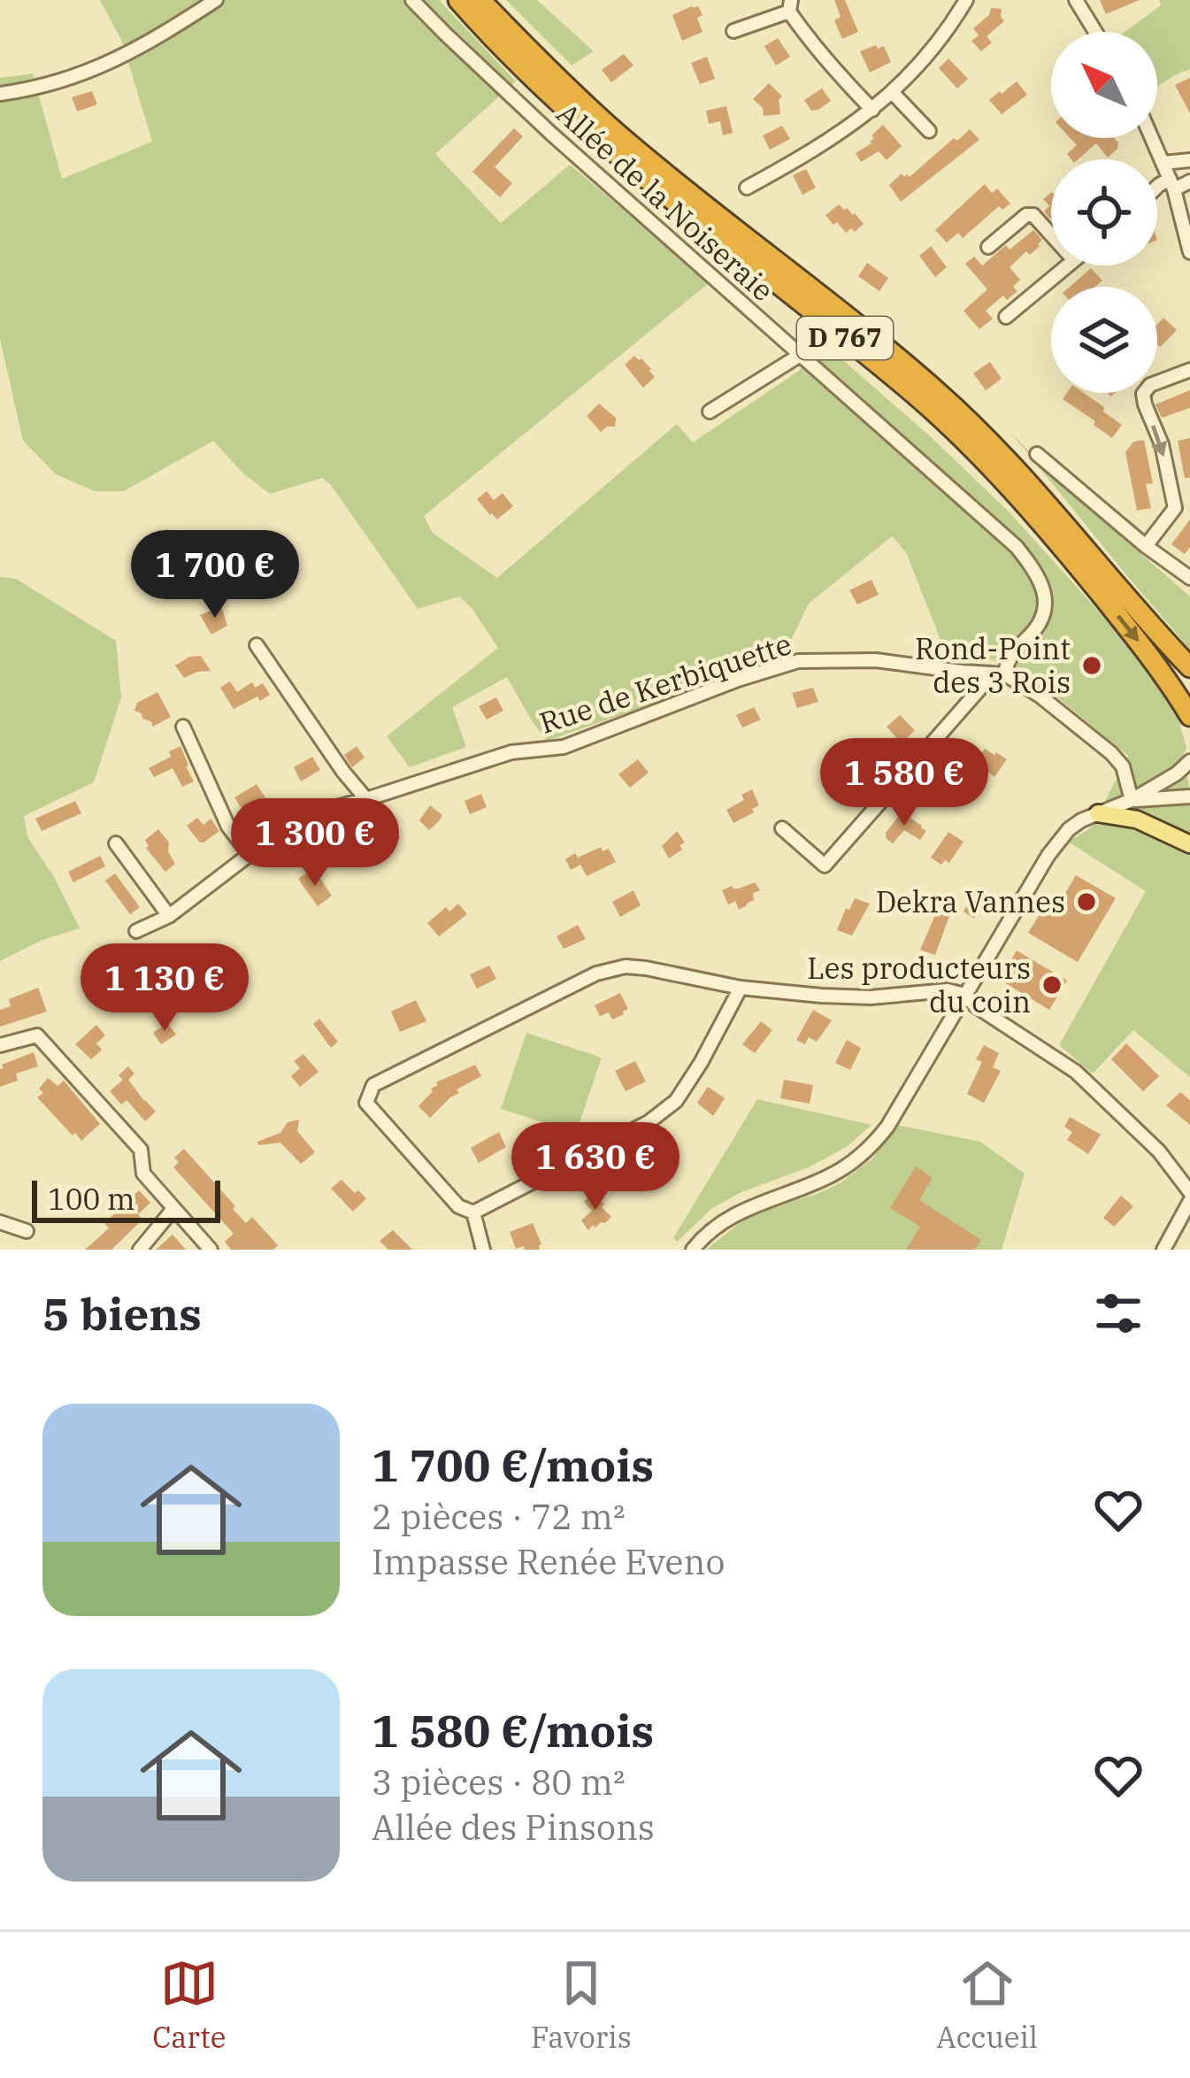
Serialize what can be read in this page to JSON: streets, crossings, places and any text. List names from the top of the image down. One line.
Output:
{"streets":{"highway":["D 767"],"street":["Allée de la Noiseraie","Rue de Kerbiquette"]},"crossings":[["Allée de la Noiseraie","Rue de Kerbiquette"]],"places":["Rond-Point des 3 Rois","Dekra Vannes","Les producteurs du coin"],"scale_bar":"100 m","north":"top left","page":{"price":["1 700 €","1 580 €","1 300 €","1 130 €","1 630 €"],"scale":"100 m","heading":"5 biens","list":[{"name":"1 700 €/mois","note":"2 pièces · 72 m² · Impasse Renée Eveno"},{"name":"1 580 €/mois","note":"3 pièces · 80 m² · Allée des Pinsons"}],"tabs":["Carte","Favoris","Accueil"]}}
